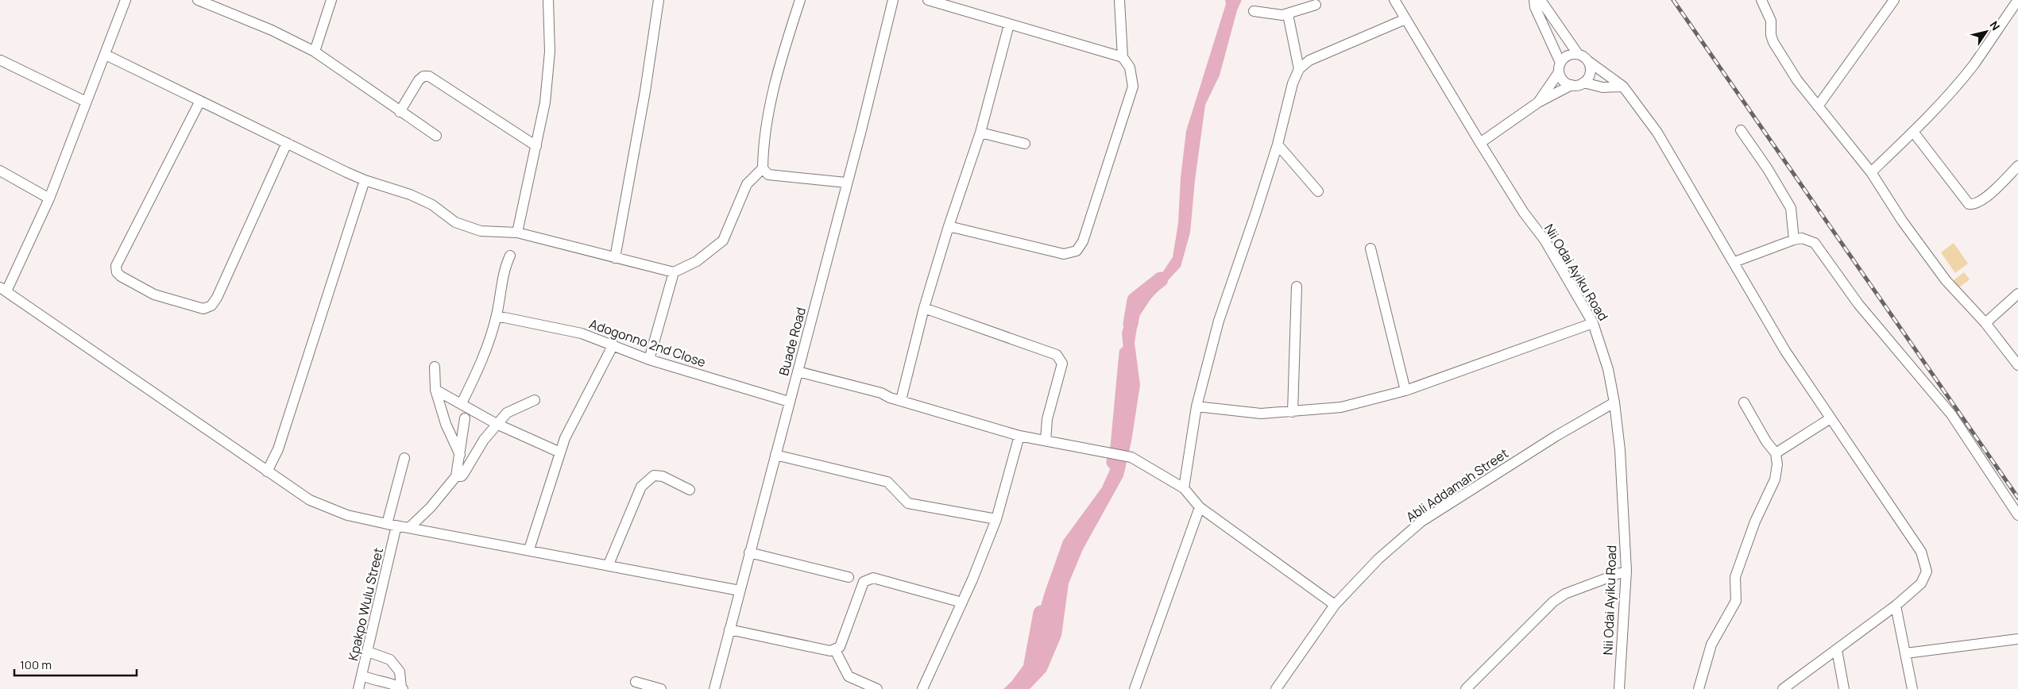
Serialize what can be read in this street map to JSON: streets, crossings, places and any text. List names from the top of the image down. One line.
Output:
{"streets":{"street":["Nii Odai Ayiku Road","Buade Road","Adogonno 2nd Close","Abli Addamah Street","Kpakpo Wulu Street"]},"crossings":[["Nii Odai Ayiku Road","Abli Addamah Street"],["Buade Road","Adogonno 2nd Close"]],"scale_bar":"100 m","north":"top right"}
